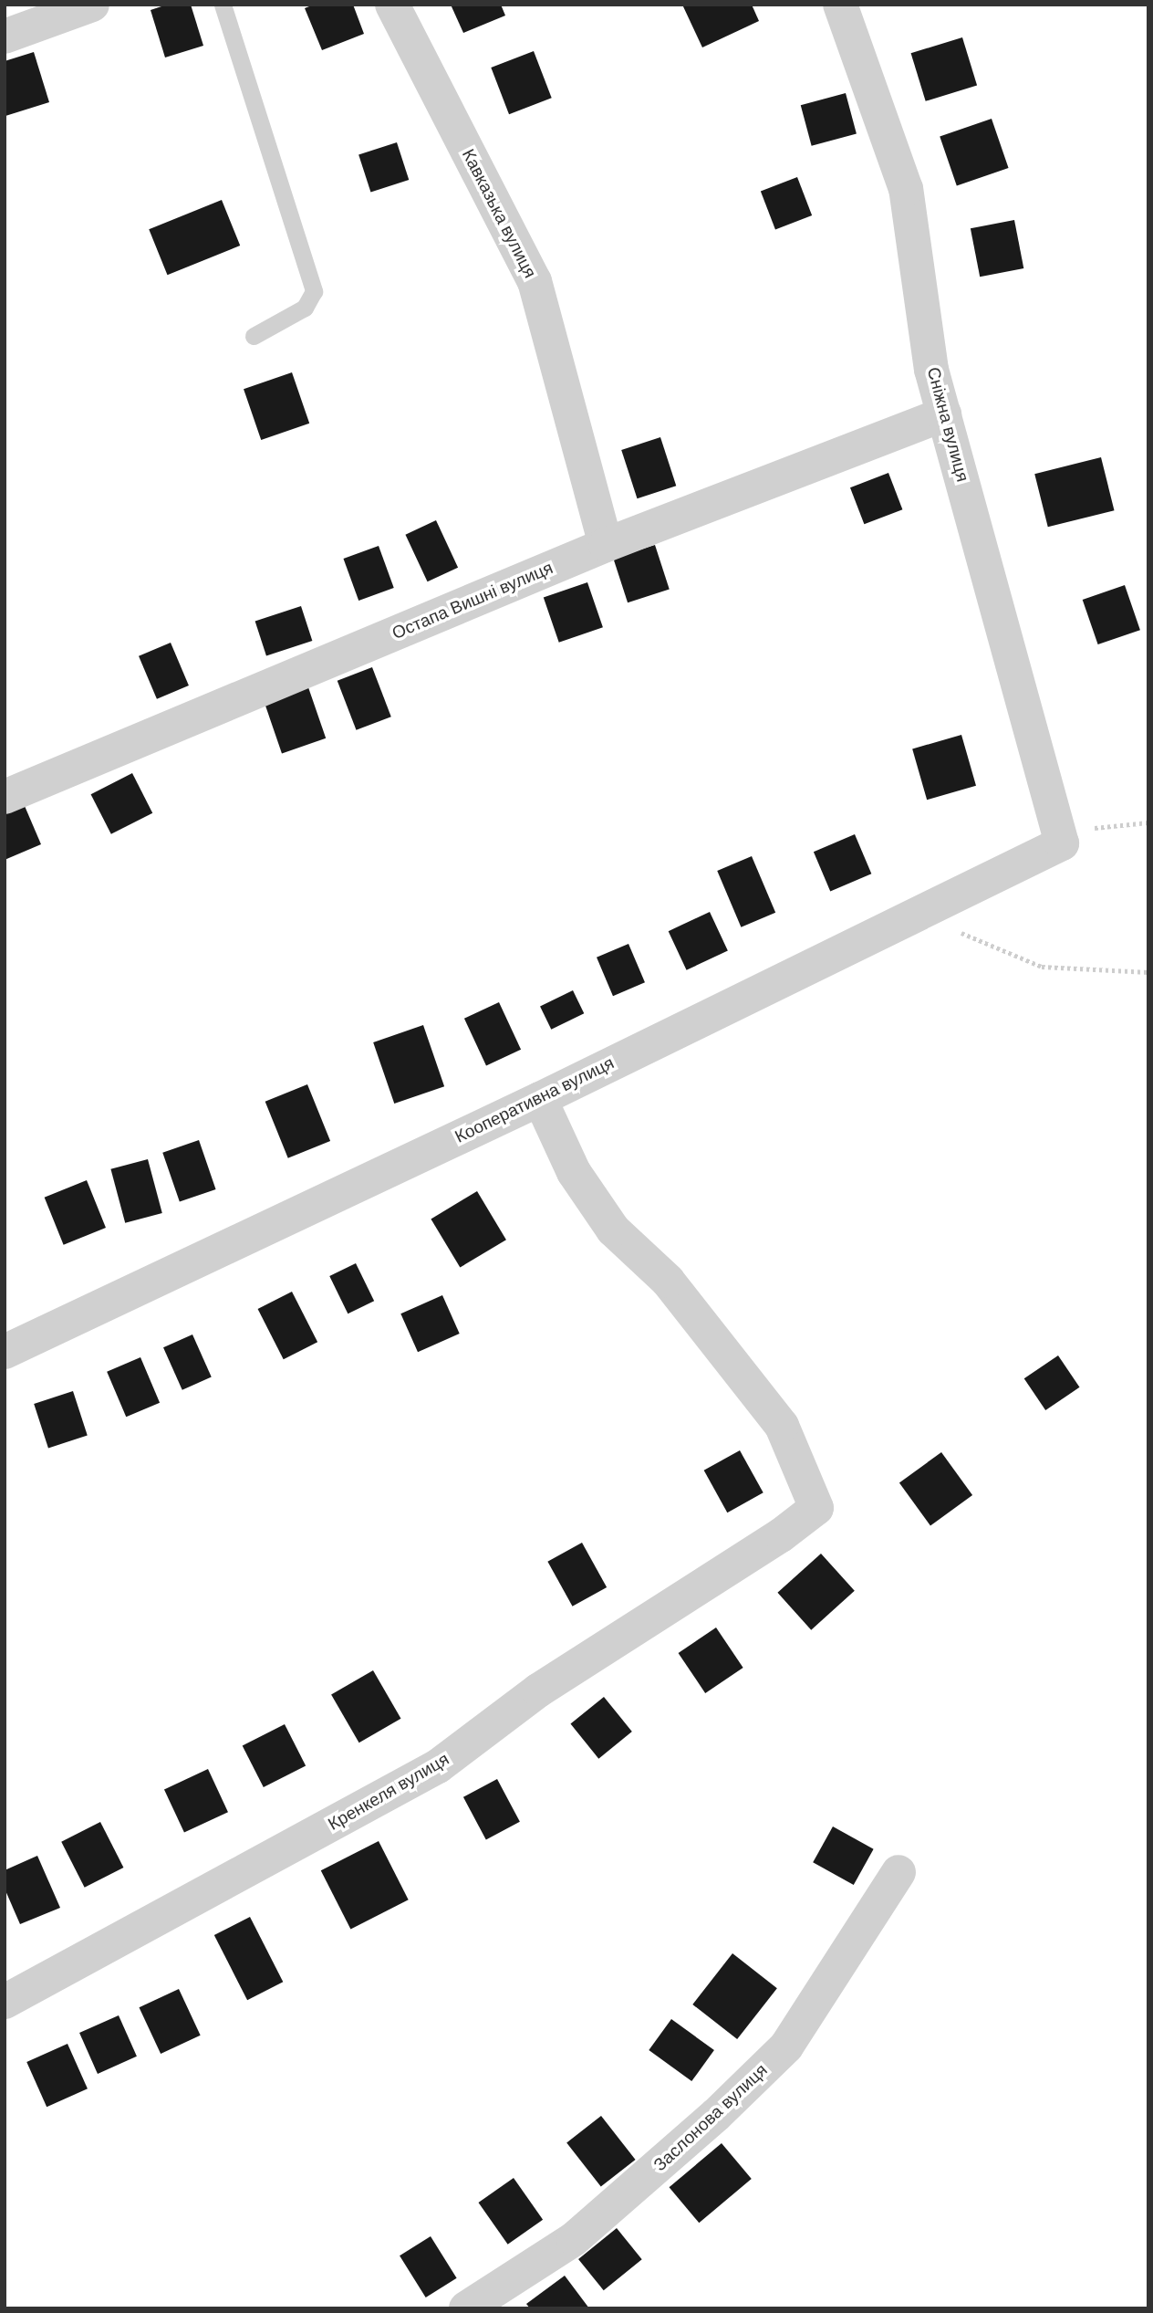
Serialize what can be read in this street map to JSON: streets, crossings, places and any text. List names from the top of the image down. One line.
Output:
{"streets":{"street":["Кавказька вулиця","Сніжна вулиця","Остапа Вишні вулиця","Кооперативна вулиця","Кренкеля вулиця","Заслонова вулиця"]},"crossings":[["Кавказька вулиця","Остапа Вишні вулиця"],["Сніжна вулиця","Остапа Вишні вулиця"],["Сніжна вулиця","Кооперативна вулиця"],["Кооперативна вулиця","Кренкеля вулиця"]]}
